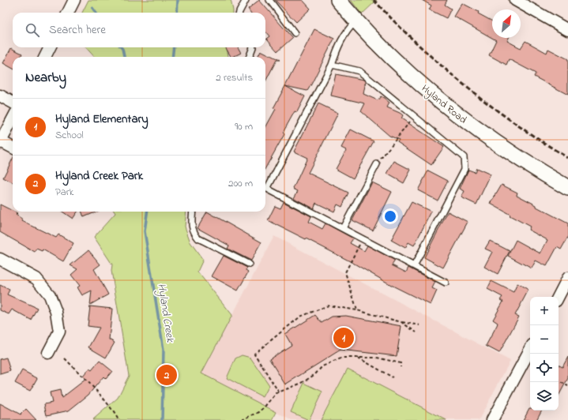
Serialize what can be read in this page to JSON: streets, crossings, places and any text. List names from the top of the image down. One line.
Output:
{"streets":{"street":["Hyland Road"]},"water":["Hyland Creek"],"north":"top right","page":{"search":"Search here","heading":["Nearby","2 results"],"list":[{"mark":"1","name":"Hyland Elementary","note":"School","value":"90 m"},{"mark":"2","name":"Hyland Creek Park","note":"Park","value":"200 m"}],"map_buttons":["+","−"],"pins":["1","2"]}}
